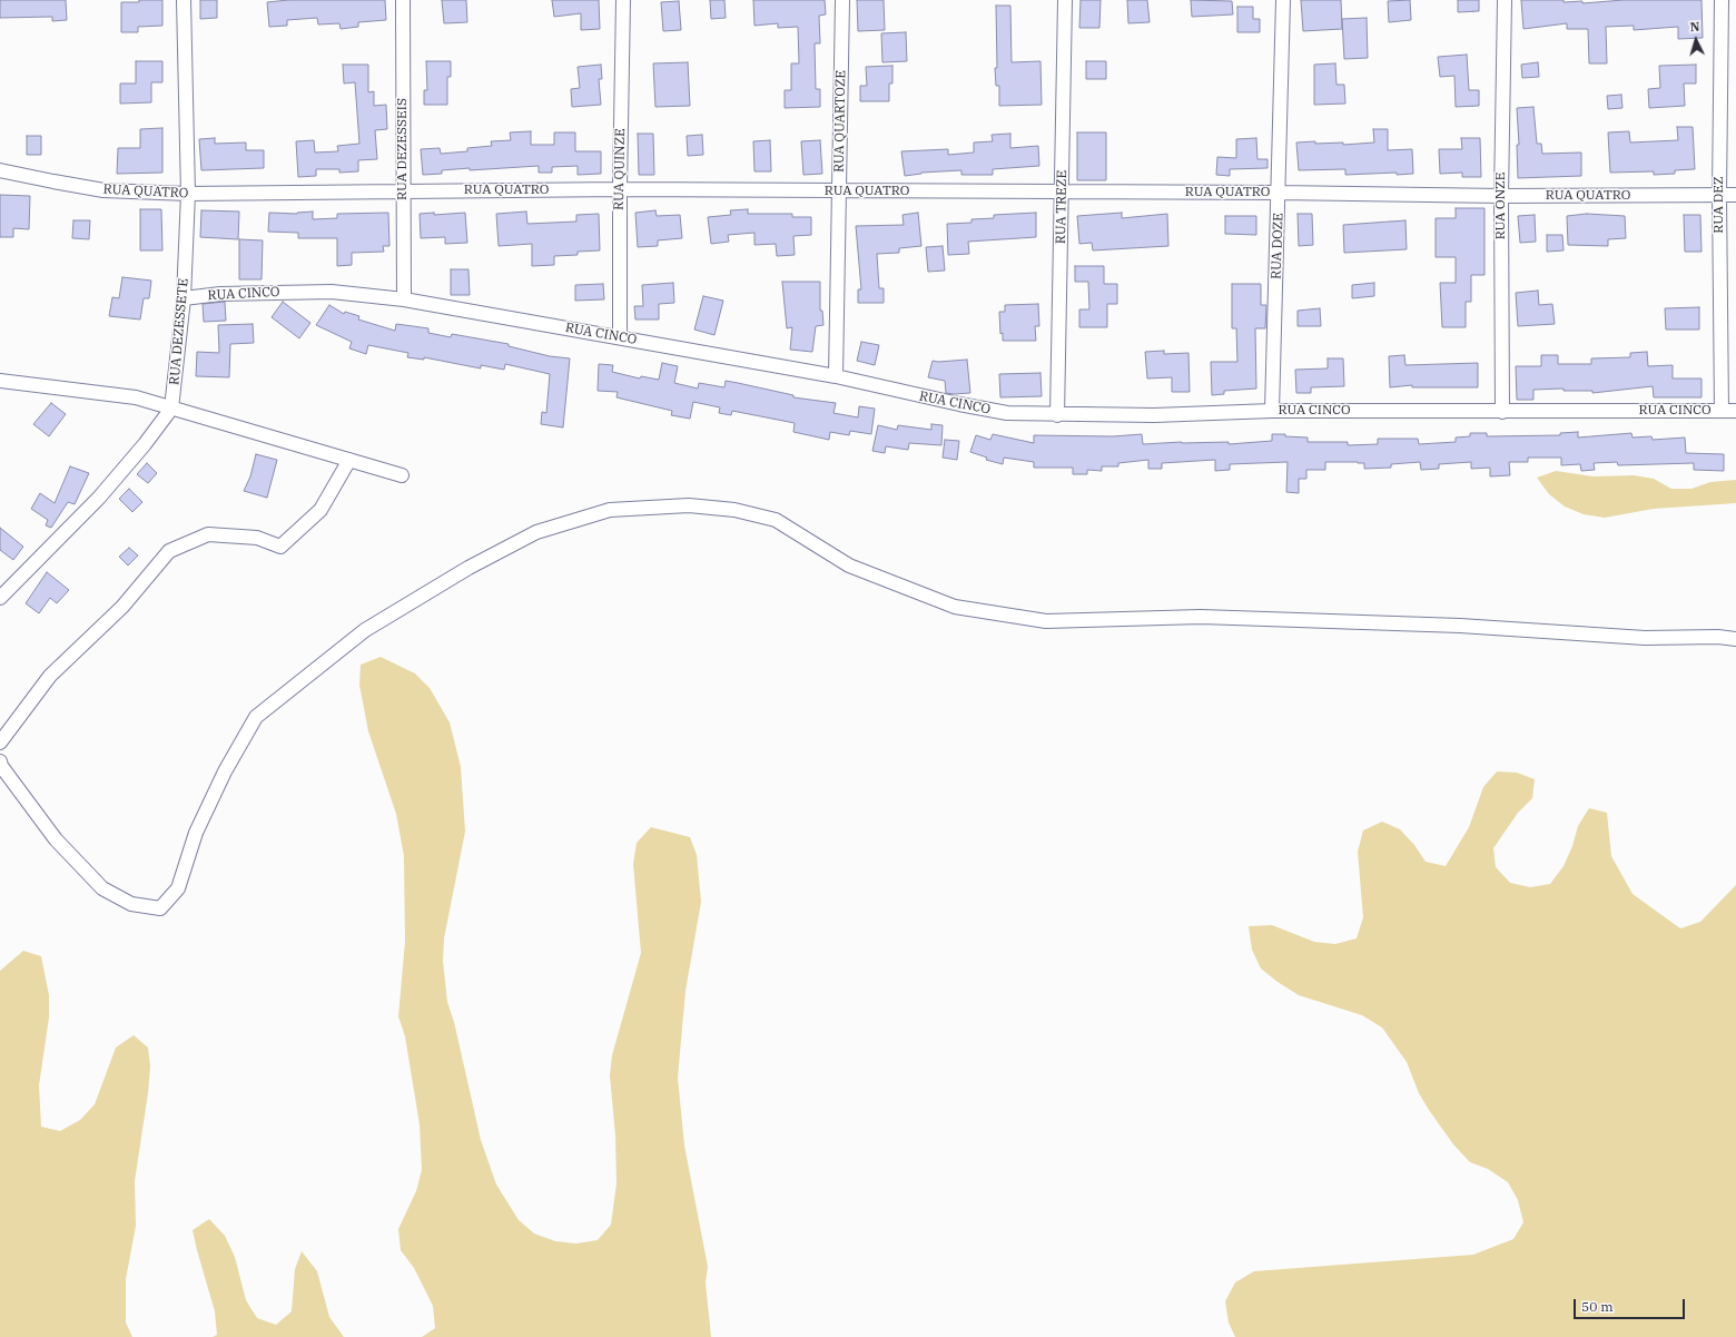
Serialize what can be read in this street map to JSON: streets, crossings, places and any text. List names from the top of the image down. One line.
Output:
{"streets":{"street":["RUA QUARTOZE","RUA DEZESSEIS","RUA QUINZE","RUA QUATRO","RUA DEZ","RUA ONZE","RUA TREZE","RUA DOZE","RUA CINCO","RUA DEZESSETE"]},"crossings":[["RUA QUARTOZE","RUA QUATRO"],["RUA QUARTOZE","RUA CINCO"],["RUA DEZESSEIS","RUA QUATRO"],["RUA DEZESSEIS","RUA CINCO"],["RUA QUINZE","RUA QUATRO"],["RUA QUINZE","RUA CINCO"],["RUA QUATRO","RUA DEZ"],["RUA QUATRO","RUA ONZE"],["RUA QUATRO","RUA TREZE"],["RUA QUATRO","RUA DOZE"],["RUA QUATRO","RUA DEZESSETE"],["RUA DEZ","RUA CINCO"],["RUA ONZE","RUA CINCO"],["RUA TREZE","RUA CINCO"],["RUA DOZE","RUA CINCO"],["RUA CINCO","RUA DEZESSETE"]],"scale_bar":"50 m","north":"top"}
